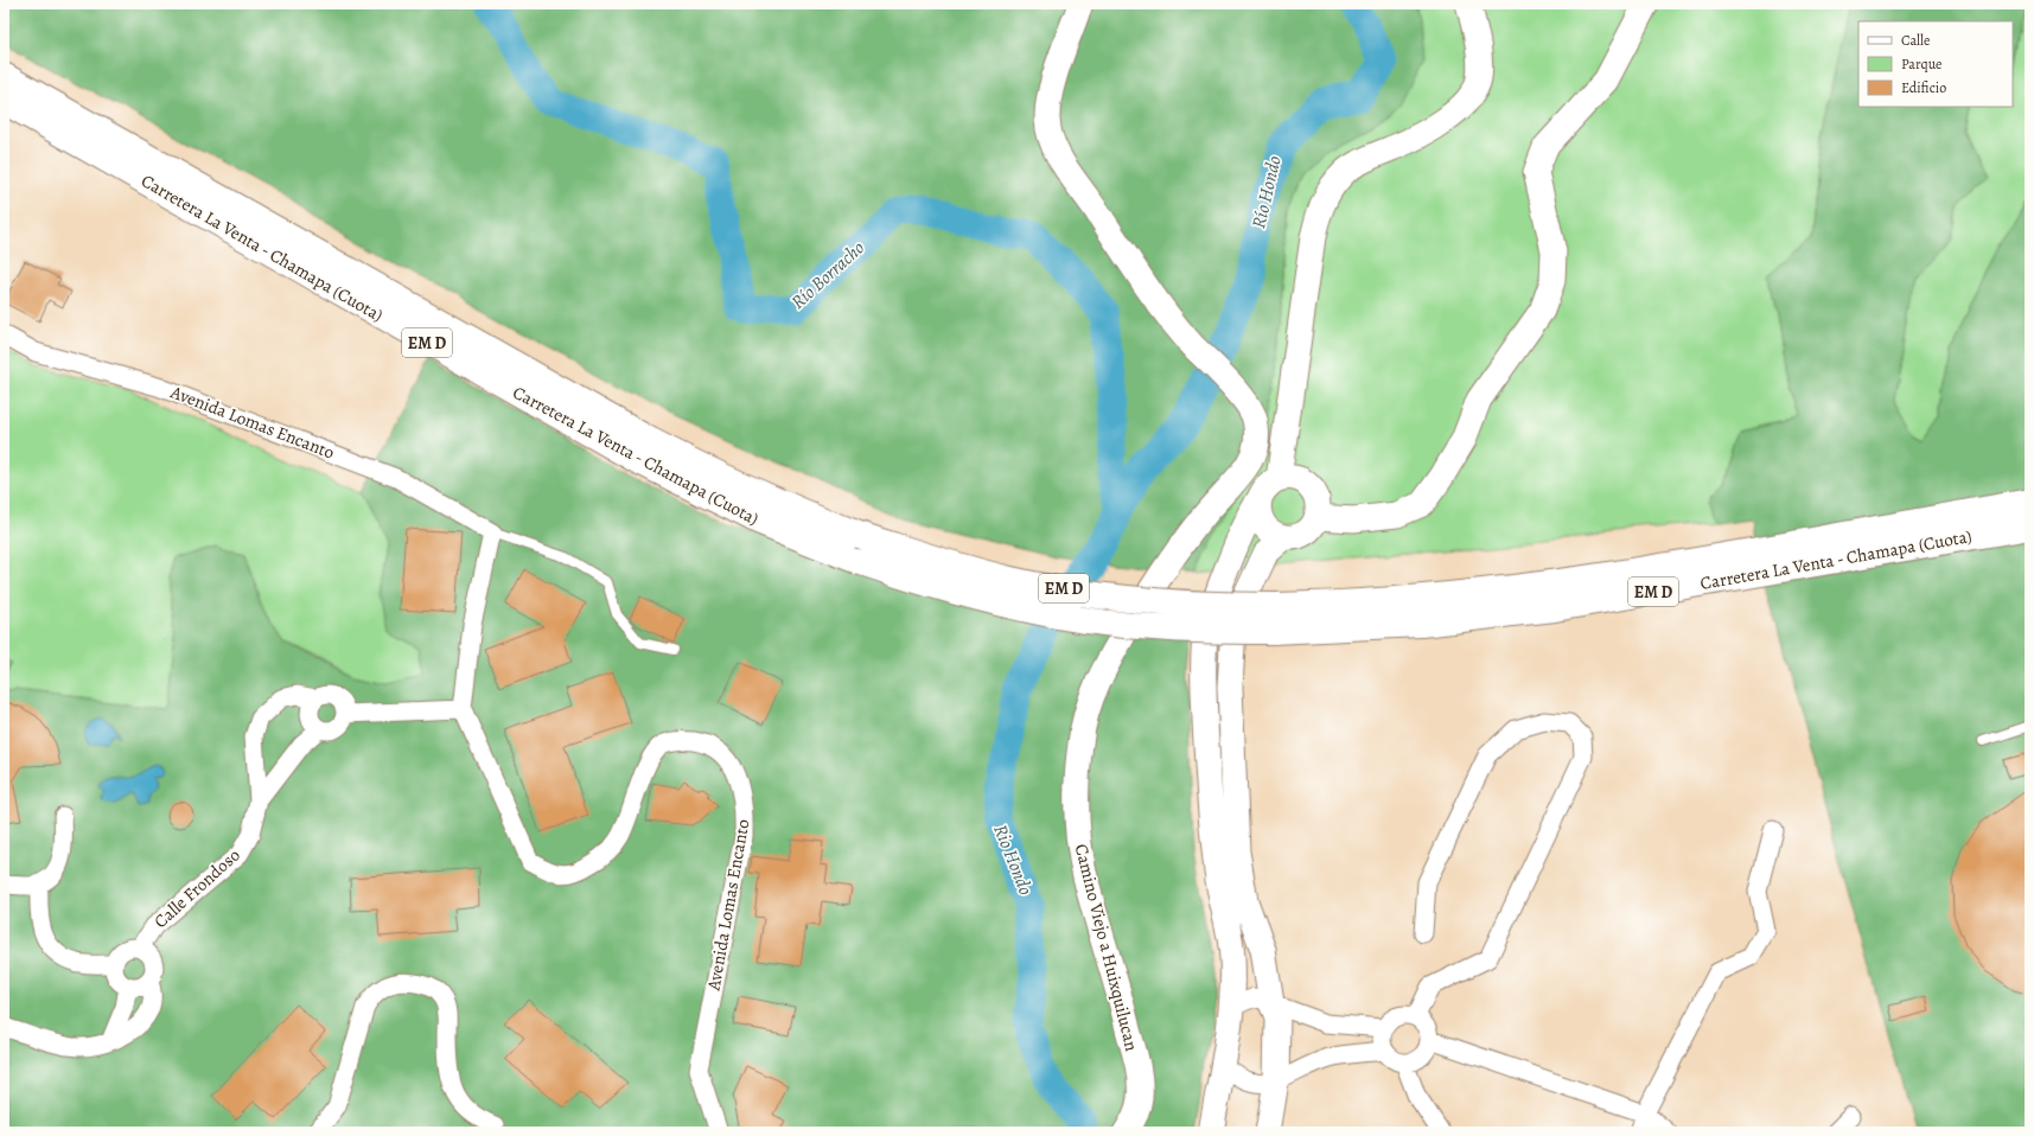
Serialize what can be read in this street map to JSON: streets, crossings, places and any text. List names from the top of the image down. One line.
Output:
{"streets":{"highway":["Carretera La Venta - Chamapa (Cuota)","EM D"],"main road":["Camino Viejo a Huixquilucan"],"street":["Avenida Lomas Encanto","Calle Frondoso"]},"water":["Río Hondo","Río Borracho","Rio Hondo"],"legend":["Calle","Parque","Edificio"]}
